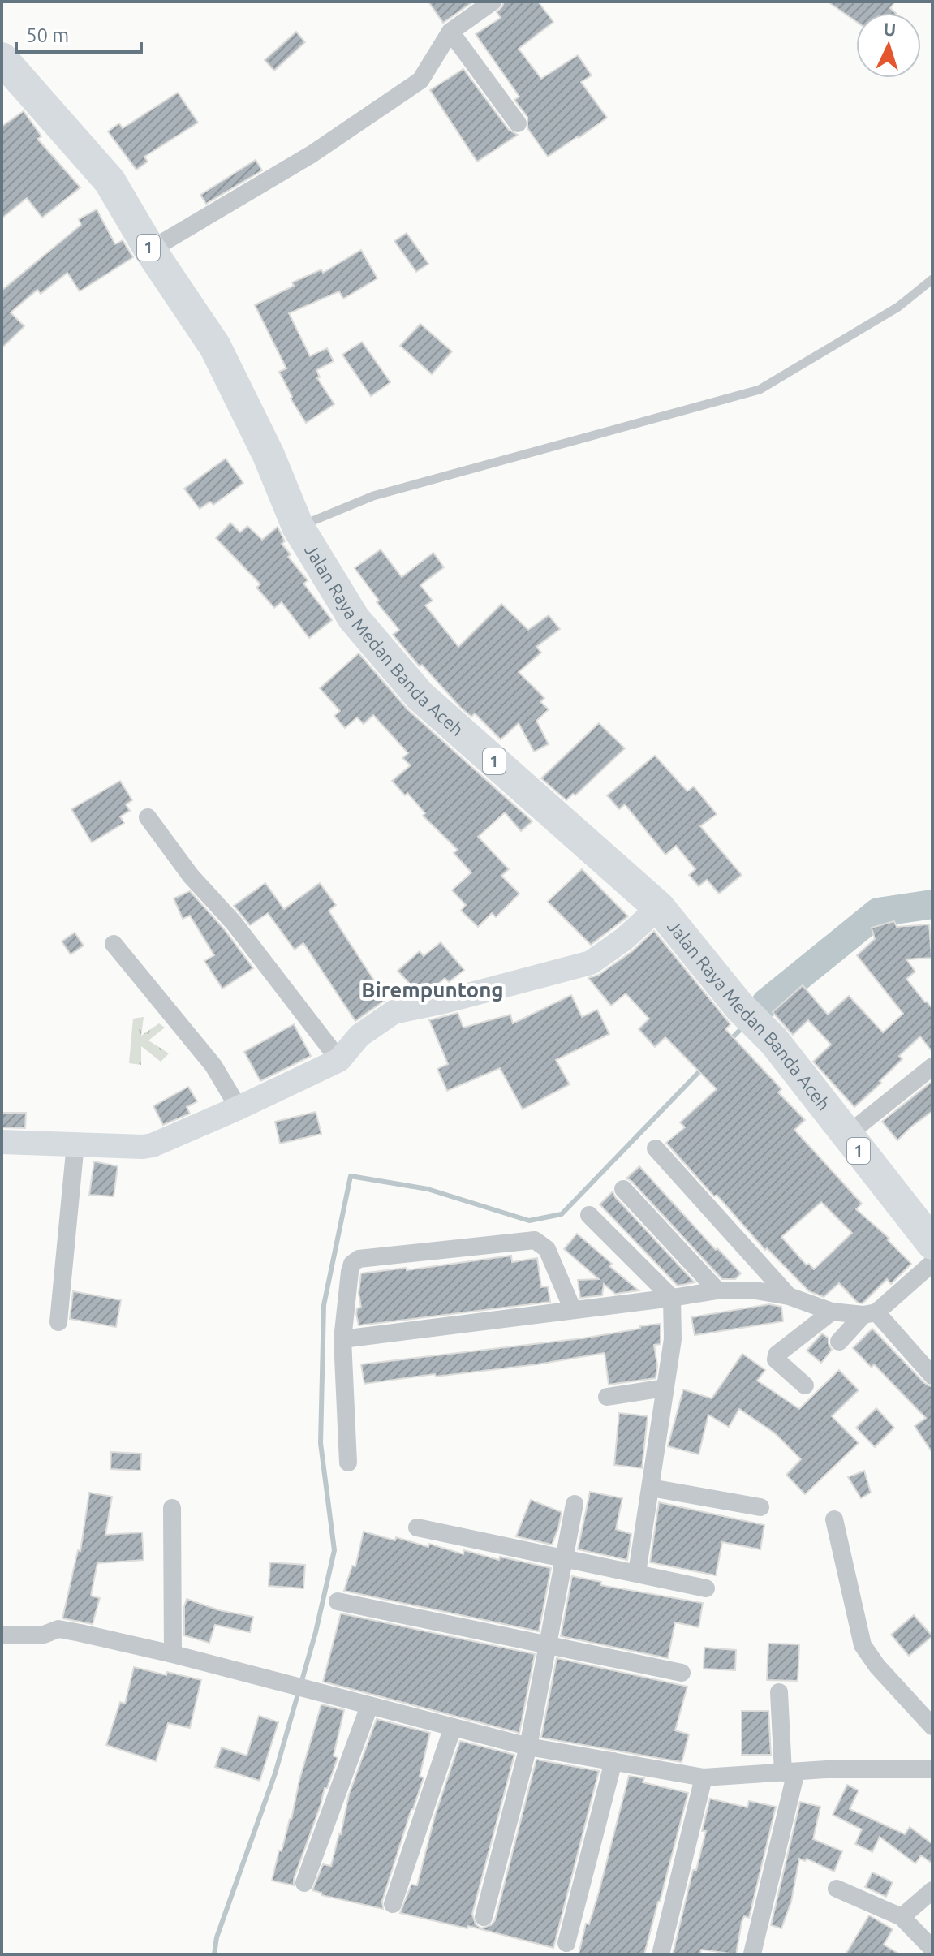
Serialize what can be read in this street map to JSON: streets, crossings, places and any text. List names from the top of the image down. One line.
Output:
{"streets":{"highway":["1","Jalan Raya Medan Banda Aceh"]},"districts":["Birempuntong"],"scale_bar":"50 m","north":"top"}
